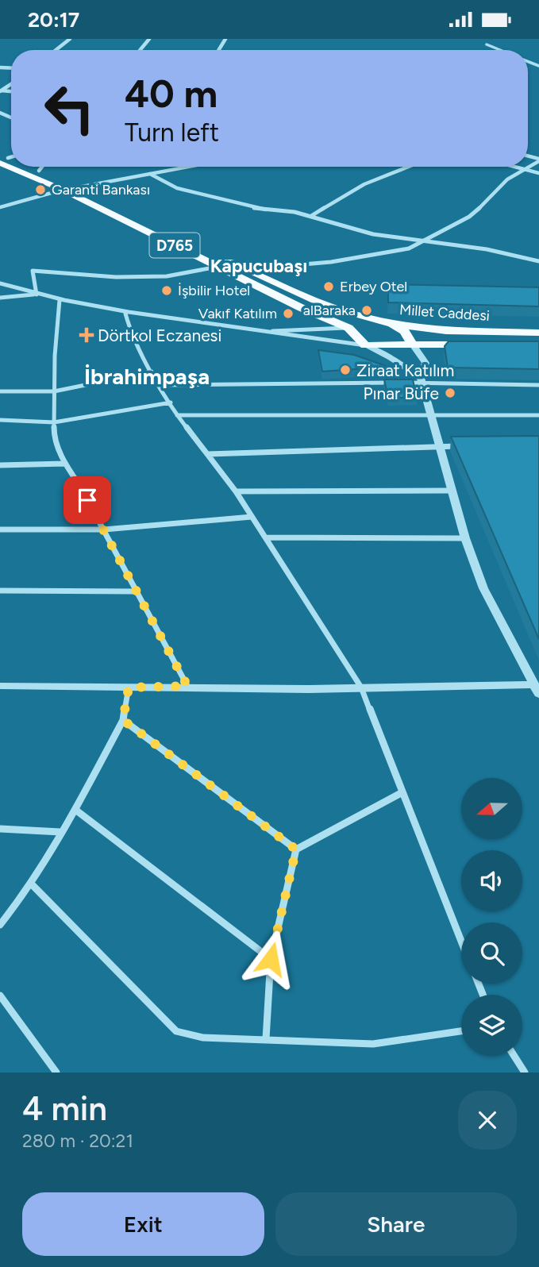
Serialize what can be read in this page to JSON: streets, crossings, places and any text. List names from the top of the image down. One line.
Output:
{"streets":{"main road":["D765","Millet Caddesi"]},"crossings":[["D765","Millet Caddesi"]],"districts":["Kapucubaşı","İbrahimpaşa"],"places":{"other":["Garanti Bankası","Erbey Otel","İşbilir Hotel","alBaraka","Vakıf Katılım","Ziraat Katılım","Pınar Büfe"],"health":["Dörtkol Eczanesi"]},"north":"left","page":{"status":"20:17","turn":["40 m","Turn left"],"heading":["4 min","280 m · 20:21"],"buttons":["Exit","Share"]}}
